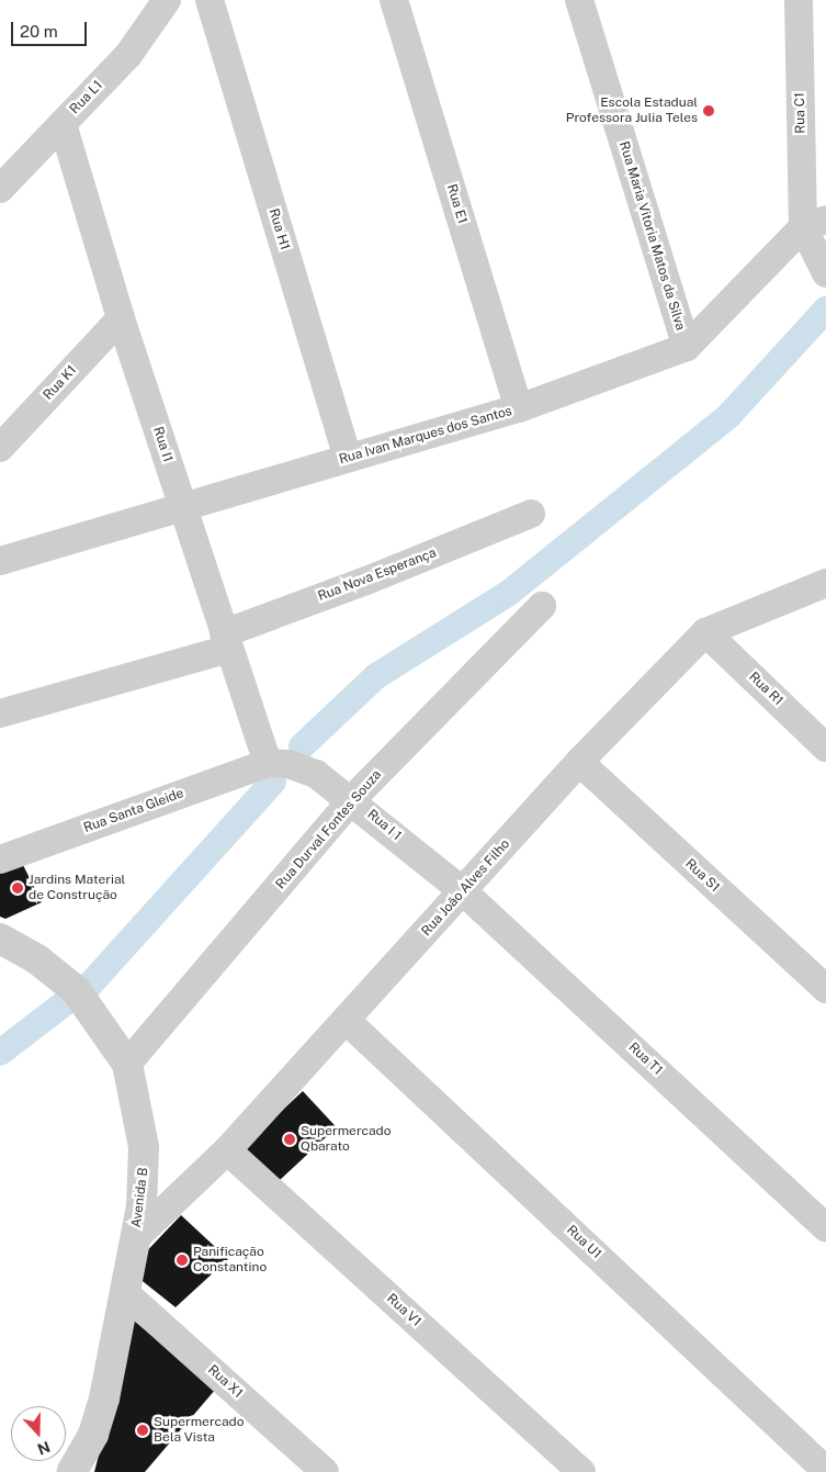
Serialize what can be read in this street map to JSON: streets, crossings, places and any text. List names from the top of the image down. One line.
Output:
{"streets":{"street":["Rua L1","Rua C1","Rua E1","Rua H1","Rua Maria Vitoria Matos da Silva","Rua K1","Rua Ivan Marques dos Santos","Rua I1","Rua Nova Esperança","Rua R1","Rua Santa Gleide","Rua I 1","Rua Durval Fontes Souza","Rua S1","Rua João Alves Filho","Rua T1","Avenida B","Rua U1","Rua V1","Rua X1"]},"crossings":[["Rua L1","Rua I1"],["Rua C1","Rua Ivan Marques dos Santos"],["Rua E1","Rua Ivan Marques dos Santos"],["Rua H1","Rua Ivan Marques dos Santos"],["Rua Maria Vitoria Matos da Silva","Rua Ivan Marques dos Santos"],["Rua K1","Rua I1"],["Rua Ivan Marques dos Santos","Rua I1"],["Rua I1","Rua Nova Esperança"],["Rua I1","Rua Santa Gleide"],["Rua I1","Rua I 1"],["Rua R1","Rua João Alves Filho"],["Rua Santa Gleide","Rua I 1"],["Rua I 1","Rua Durval Fontes Souza"],["Rua I 1","Rua João Alves Filho"],["Rua I 1","Rua T1"],["Rua Durval Fontes Souza","Avenida B"],["Rua S1","Rua João Alves Filho"],["Rua João Alves Filho","Rua T1"],["Rua João Alves Filho","Avenida B"],["Rua João Alves Filho","Rua U1"],["Rua João Alves Filho","Rua V1"],["Avenida B","Rua X1"]],"places":["Escola Estadual Professora Julia Teles","Jardins Material de Construção","Supermercado Qbarato","Panificação Constantino","Supermercado Bela Vista"],"scale_bar":"20 m","north":"bottom"}
